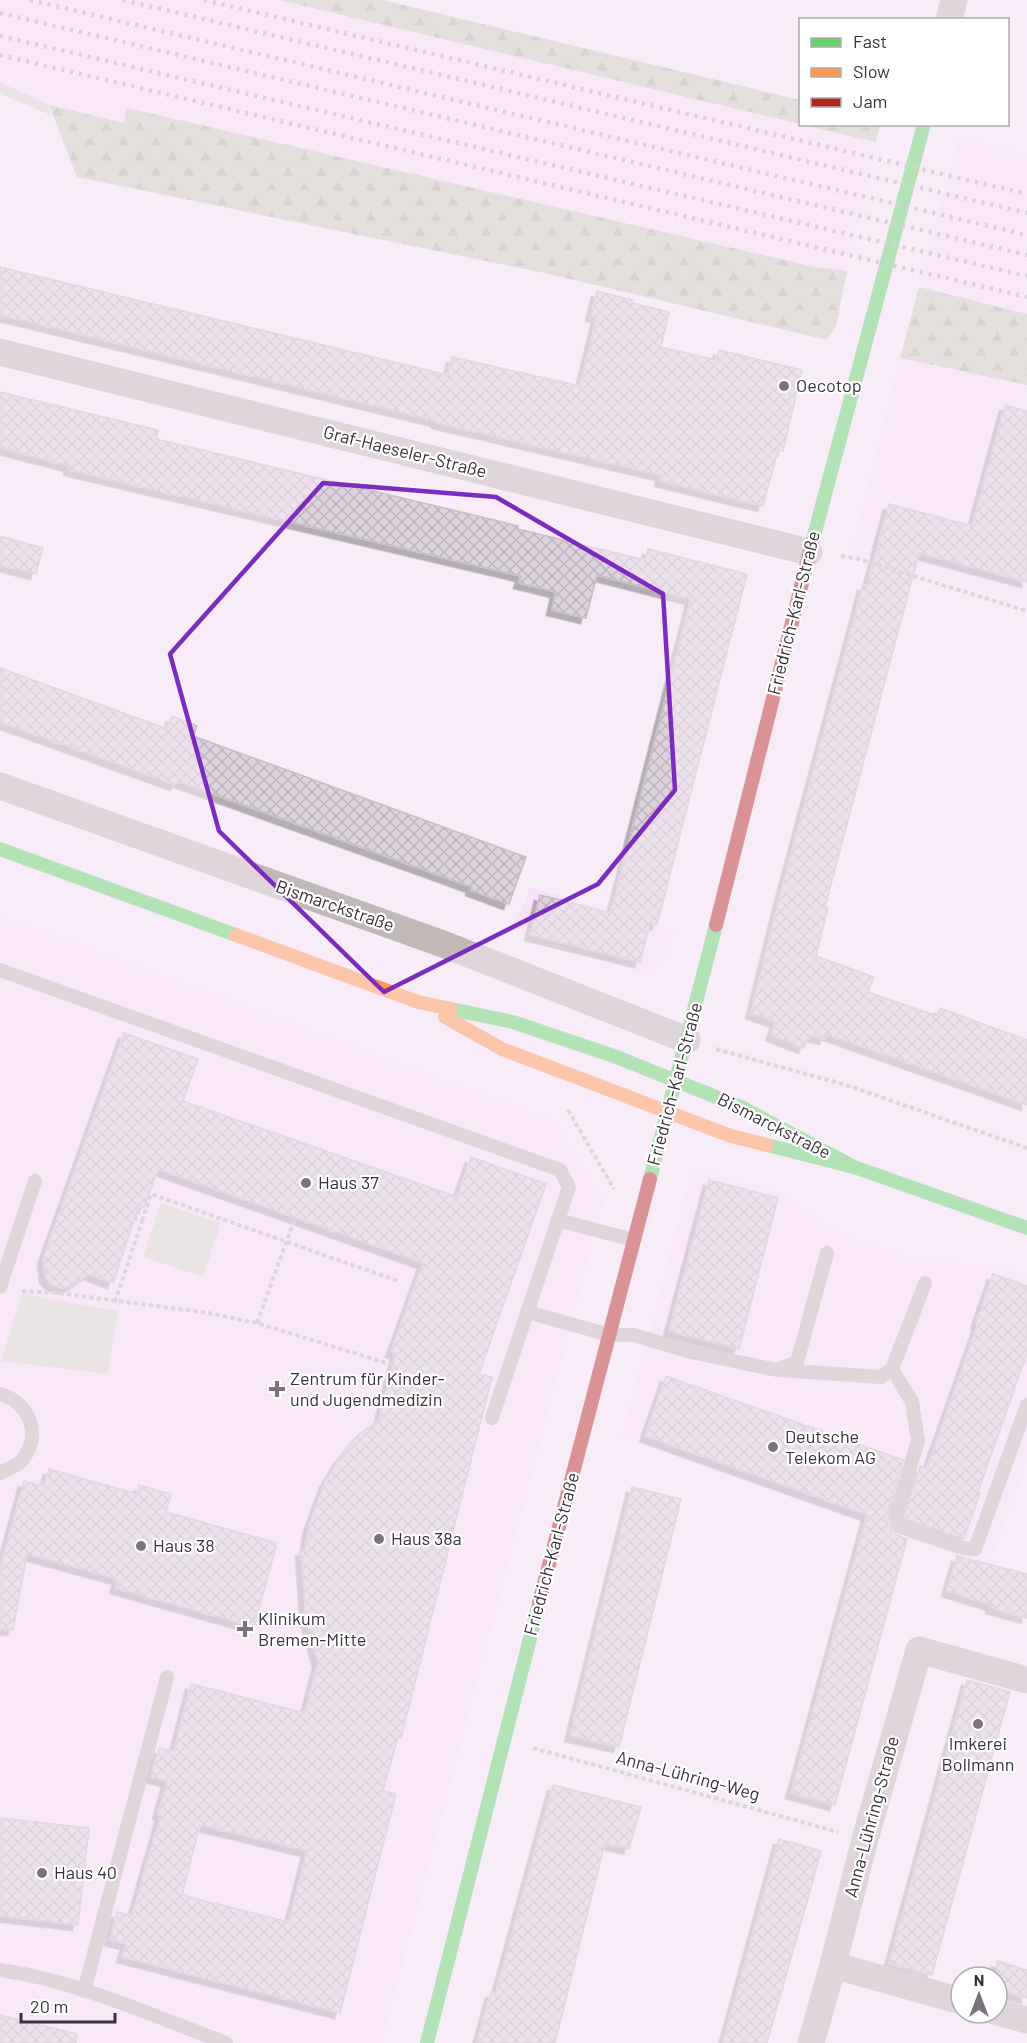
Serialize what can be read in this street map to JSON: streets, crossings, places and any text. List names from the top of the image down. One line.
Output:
{"streets":{"street":["Graf-Haeseler-Straße","Friedrich-Karl-Straße","Bismarckstraße","Anna-Lühring-Straße"],"path":["Anna-Lühring-Weg"]},"crossings":[["Graf-Haeseler-Straße","Friedrich-Karl-Straße"],["Friedrich-Karl-Straße","Bismarckstraße"],["Friedrich-Karl-Straße","Anna-Lühring-Weg"],["Anna-Lühring-Weg","Anna-Lühring-Straße"]],"places":{"other":["Oecotop","Haus 37","Deutsche Telekom AG","Haus 38a","Haus 38","Imkerei Bollmann","Haus 40"],"health":["Zentrum für Kinder- und Jugendmedizin","Klinikum Bremen-Mitte"]},"legend":["Fast","Slow","Jam"],"scale_bar":"20 m","north":"top"}
